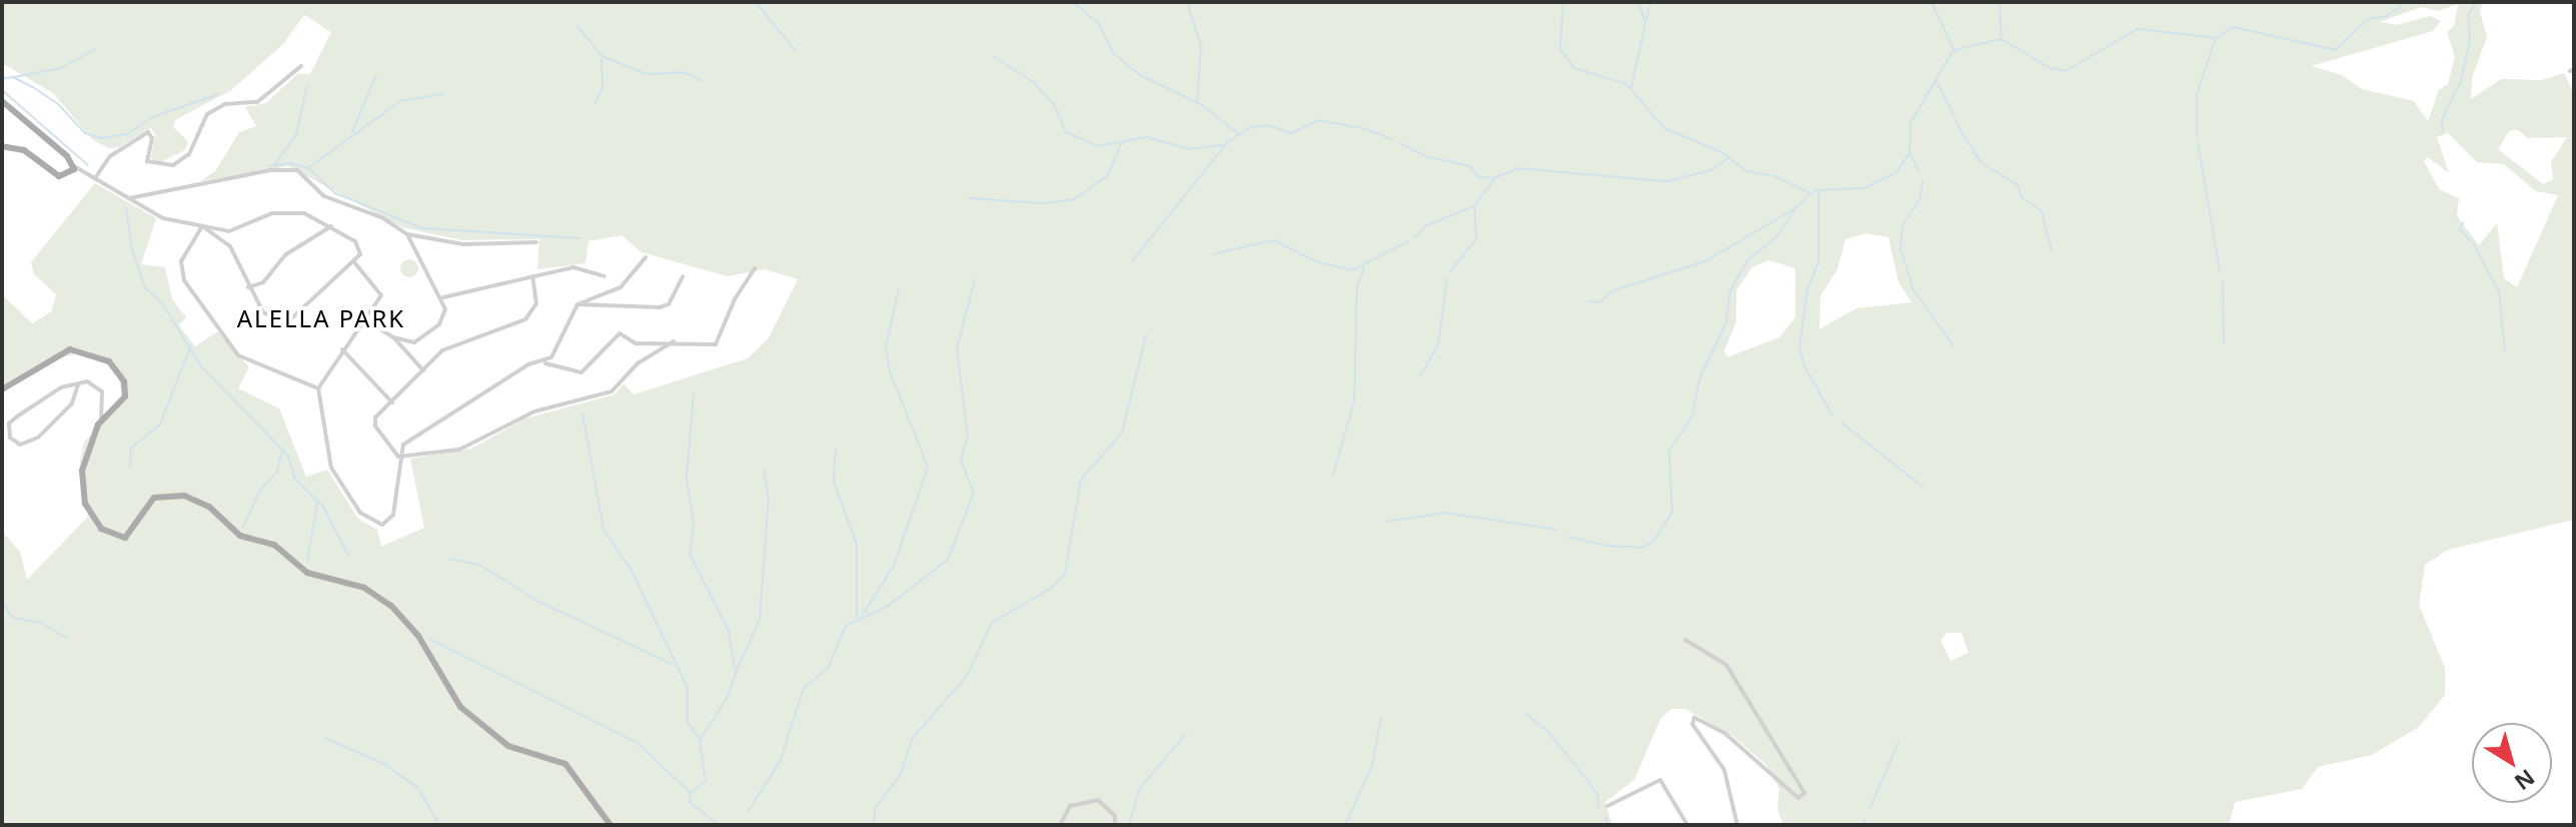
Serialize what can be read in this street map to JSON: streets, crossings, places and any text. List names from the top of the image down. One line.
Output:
{"districts":["ALELLA PARK"],"north":"bottom right"}
